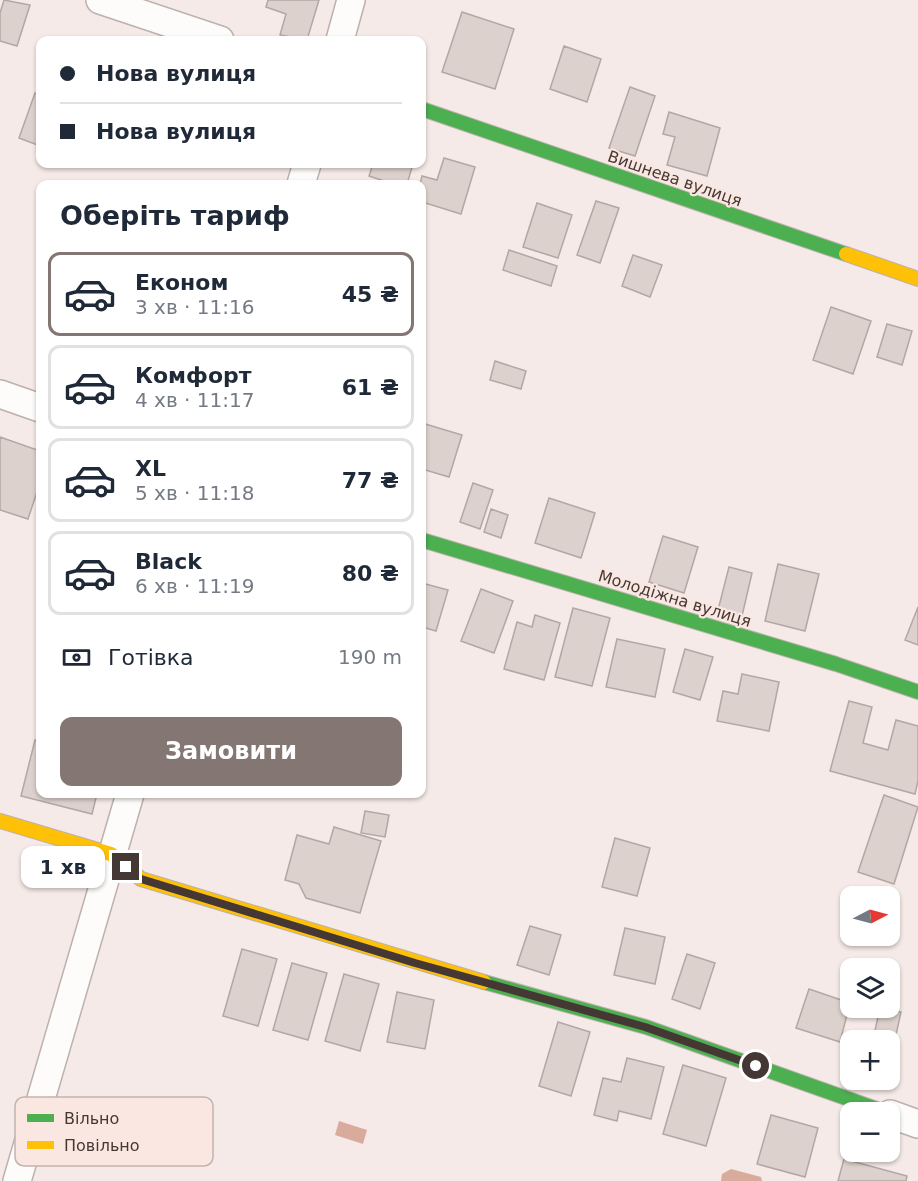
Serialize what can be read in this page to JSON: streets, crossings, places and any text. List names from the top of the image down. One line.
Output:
{"streets":{"street":["Вишнева вулиця","Молодіжна вулиця"]},"legend":["Вільно","Повільно"],"north":"right","page":{"banner":["Нова вулиця","Нова вулиця"],"heading":"Оберіть тариф","list":[{"name":"Економ","note":"3 хв · 11:16","value":"45 ₴"},{"name":"Комфорт","note":"4 хв · 11:17","value":"61 ₴"},{"name":"XL","note":"5 хв · 11:18","value":"77 ₴"},{"name":"Black","note":"6 хв · 11:19","value":"80 ₴"}],"pay":["Готівка","190 m"],"buttons":"Замовити","bubble":"1 хв","map_buttons":["+","−"]}}
